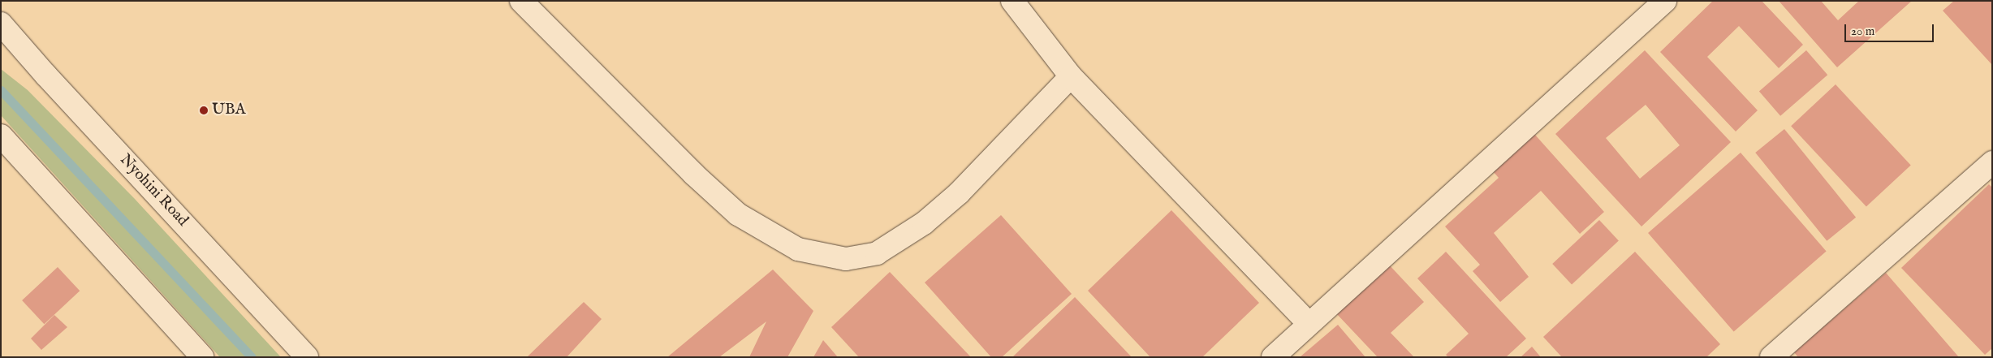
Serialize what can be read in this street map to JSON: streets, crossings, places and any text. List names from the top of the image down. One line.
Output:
{"streets":{"street":["Nyohini Road"]},"places":["UBA"],"scale_bar":"20 m"}
